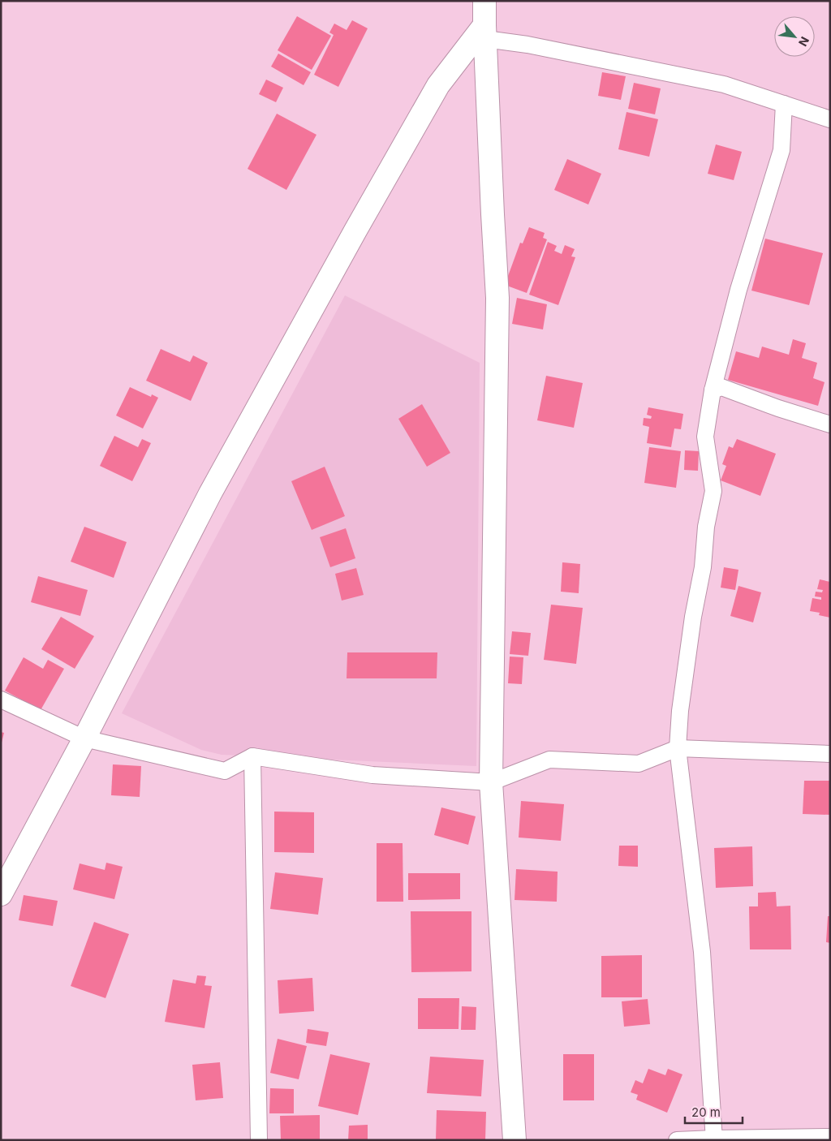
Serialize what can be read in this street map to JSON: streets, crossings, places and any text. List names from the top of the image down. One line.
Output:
{"scale_bar":"20 m","north":"bottom right"}
